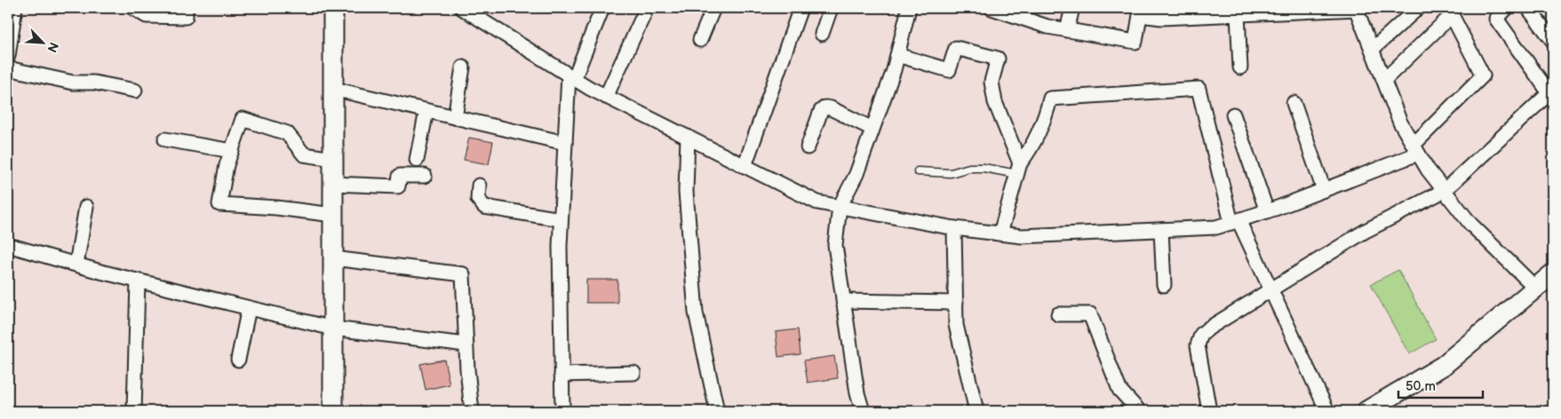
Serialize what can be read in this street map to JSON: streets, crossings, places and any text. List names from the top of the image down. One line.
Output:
{"scale_bar":"50 m","north":"bottom right"}
